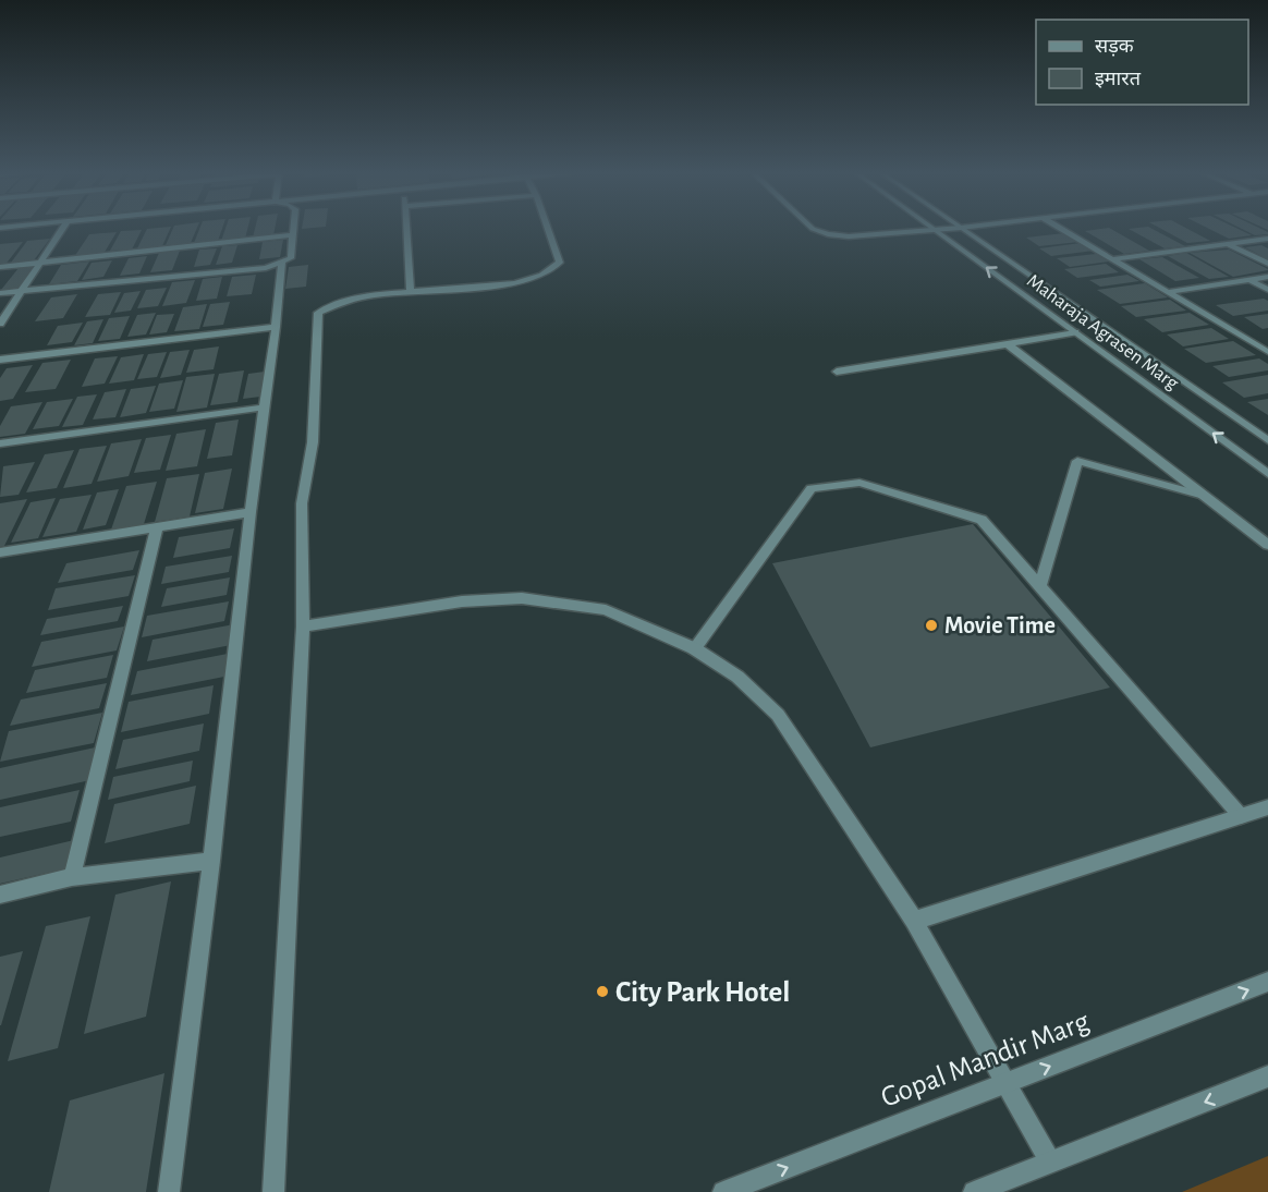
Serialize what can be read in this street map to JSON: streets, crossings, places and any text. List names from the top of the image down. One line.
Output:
{"streets":{"street":["Maharaja Agrasen Marg","Gopal Mandir Marg"]},"places":["Movie Time","City Park Hotel"],"legend":["सड़क","इमारत"]}
